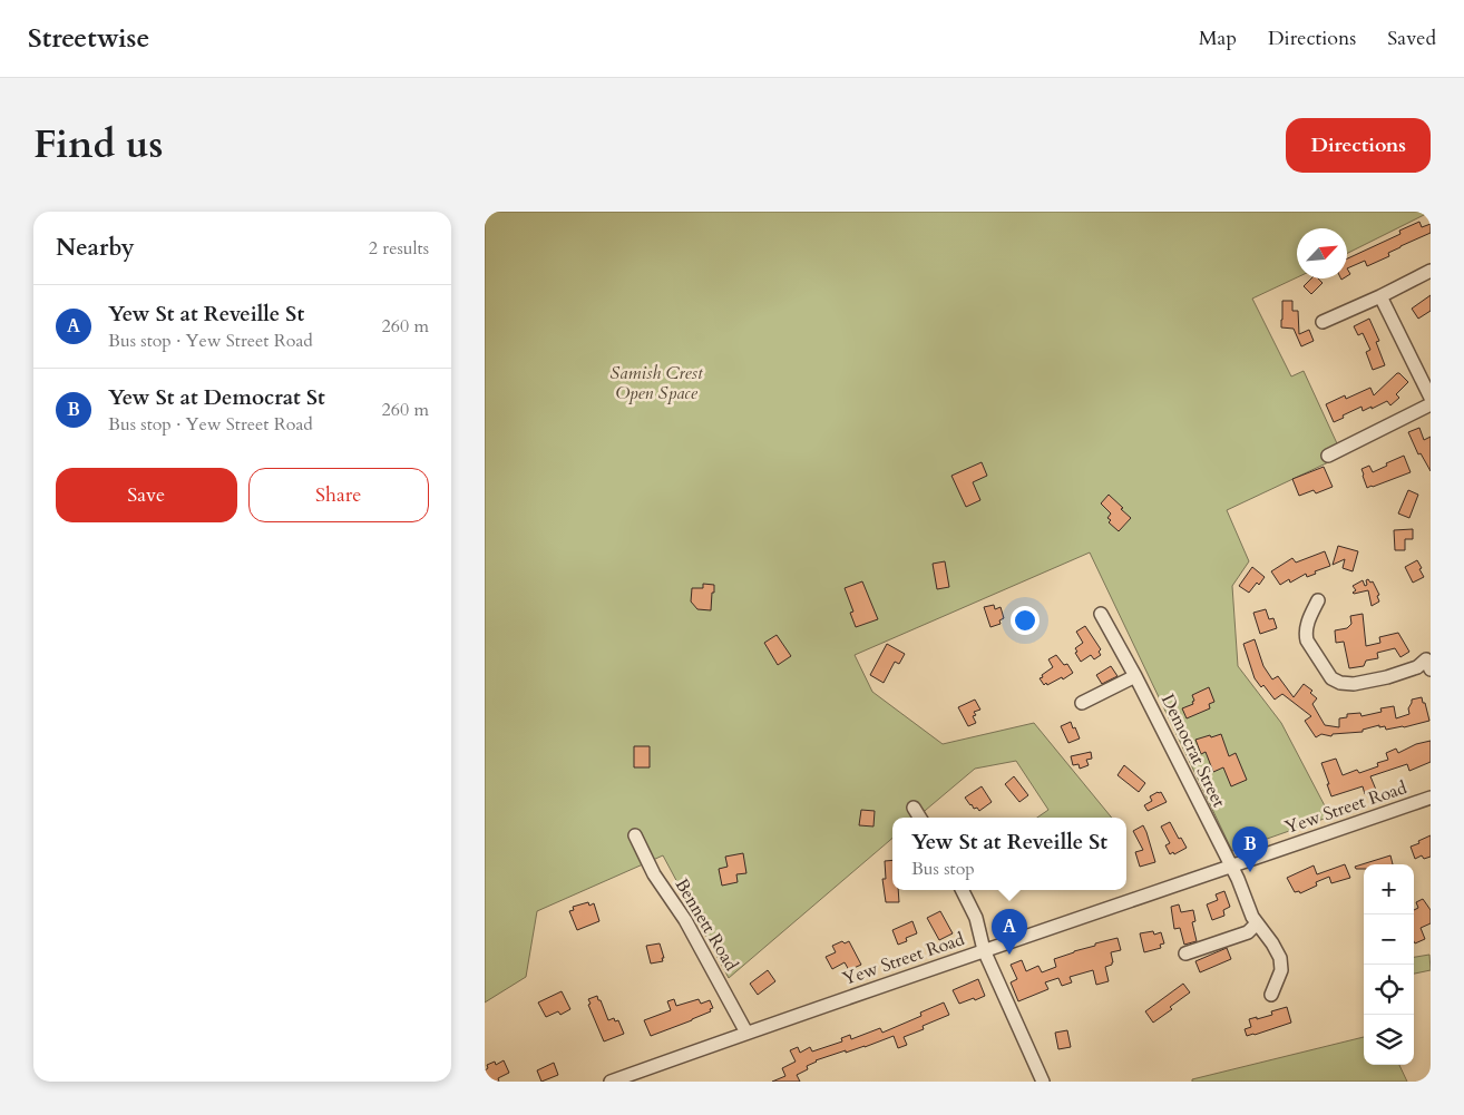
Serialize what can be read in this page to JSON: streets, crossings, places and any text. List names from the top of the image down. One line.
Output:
{"streets":{"street":["Democrat Street","Yew Street Road","Bennett Road"]},"crossings":[["Democrat Street","Yew Street Road"],["Yew Street Road","Bennett Road"]],"parks":["Samish Crest Open Space"],"north":"top right","page":{"header":"Streetwise","nav":["Map","Directions","Saved"],"title":"Find us","buttons":["Directions",["Save","Share"]],"heading":["Nearby","2 results"],"list":[{"mark":"A","name":"Yew St at Reveille St","note":"Bus stop · Yew Street Road","value":"260 m"},{"mark":"B","name":"Yew St at Democrat St","note":"Bus stop · Yew Street Road","value":"260 m"}],"popup":["Yew St at Reveille St","Bus stop"],"pins":["B","A"],"map_buttons":["+","−"]}}
